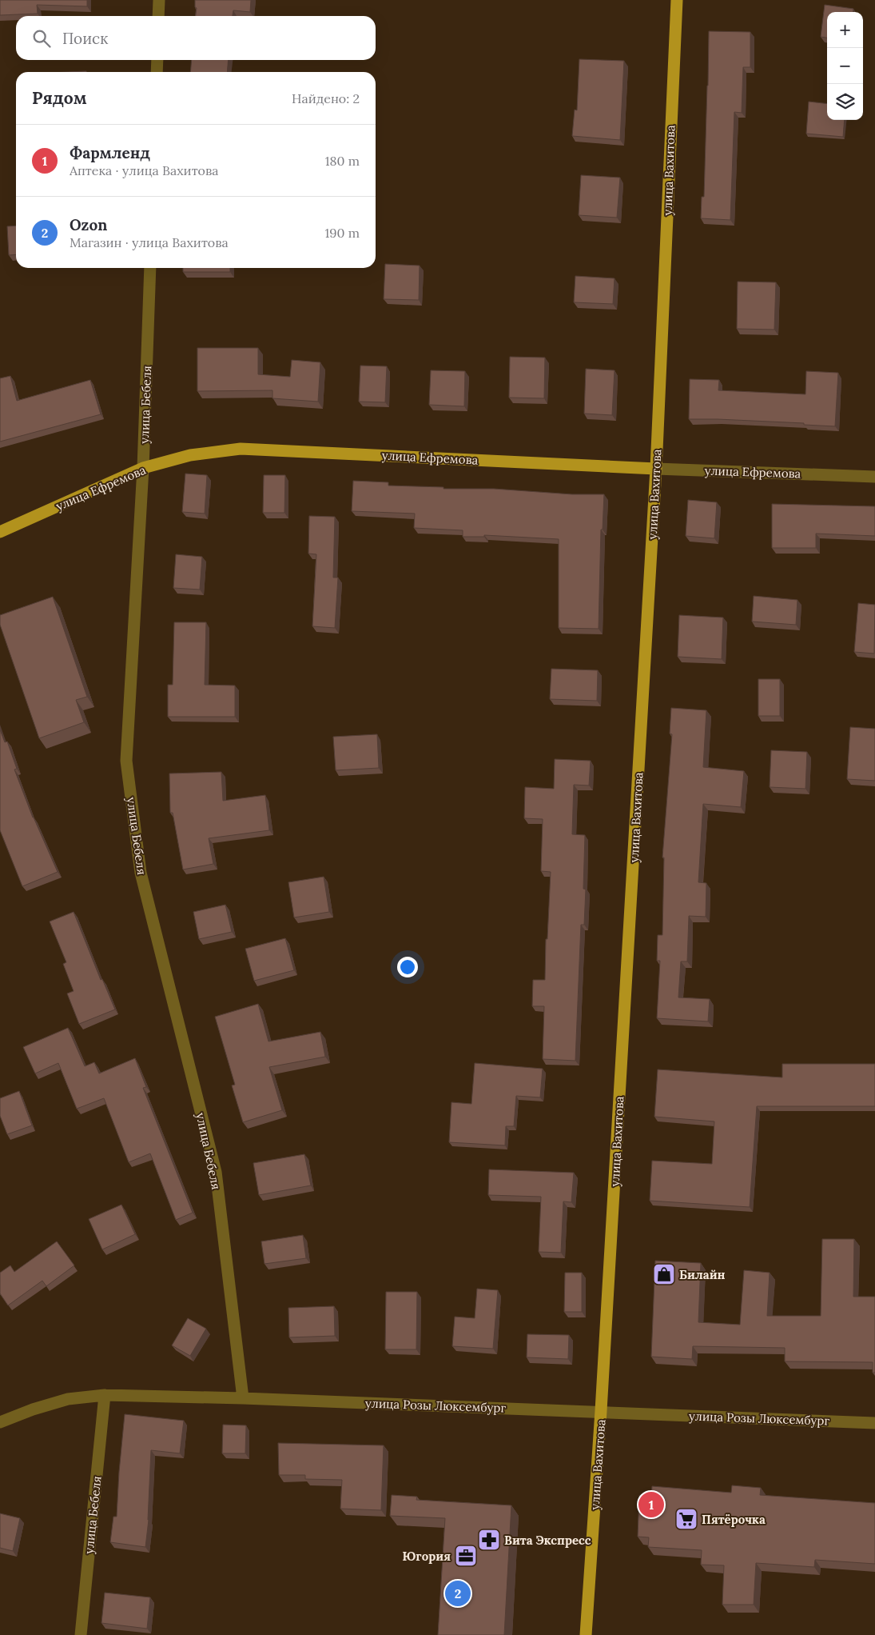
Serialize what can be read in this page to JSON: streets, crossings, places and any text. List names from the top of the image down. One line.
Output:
{"streets":{"main road":["улица Вахитова","улица Ефремова"],"street":["улица Бебеля","улица Розы Люксембург"]},"crossings":[["улица Вахитова","улица Ефремова"],["улица Вахитова","улица Розы Люксембург"],["улица Бебеля","улица Ефремова"],["улица Бебеля","улица Розы Люксембург"]],"places":{"shop":["Билайн"],"supermarket":["Пятёрочка"],"pharmacy":["Вита Экспресс"],"office":["Югория"]},"page":{"map_buttons":["+","−"],"search":"Поиск","heading":["Рядом","Найдено: 2"],"list":[{"mark":"1","name":"Фармленд","note":"Аптека · улица Вахитова","value":"180 m"},{"mark":"2","name":"Ozon","note":"Магазин · улица Вахитова","value":"190 m"}],"pins":["1","2"]}}
